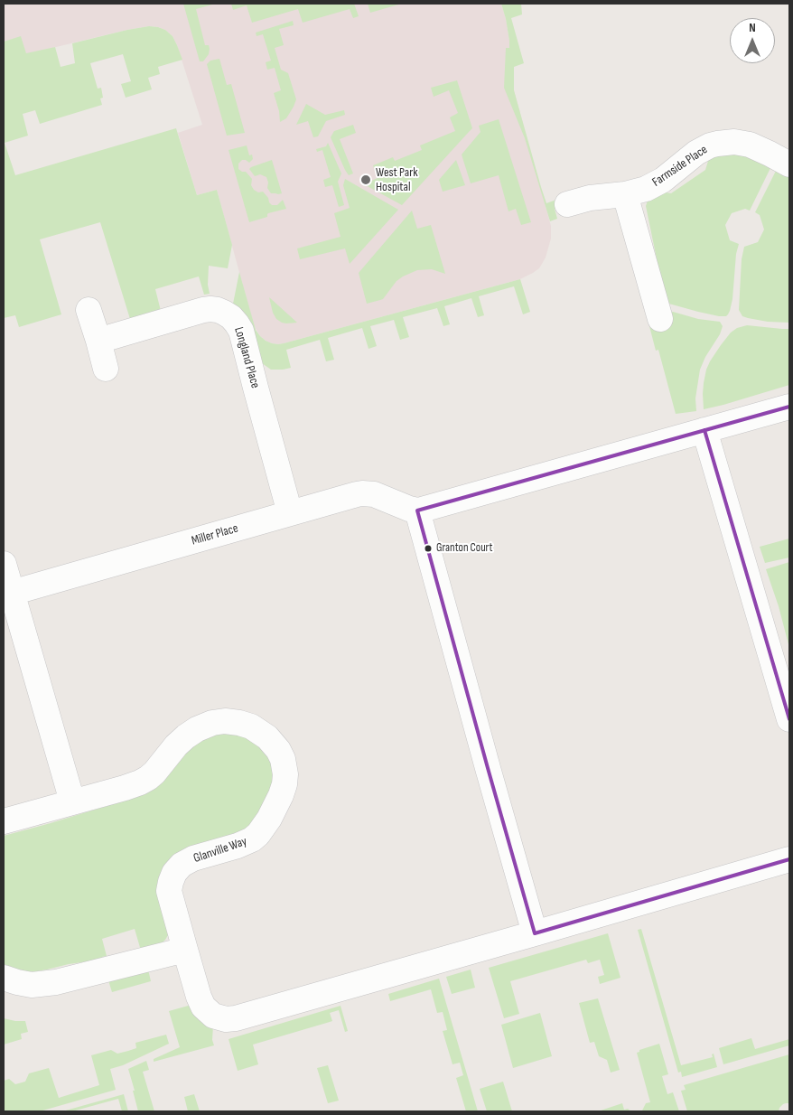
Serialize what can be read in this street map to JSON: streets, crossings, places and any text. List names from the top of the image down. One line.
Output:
{"streets":{"street":["Farmside Place","Longland Place","Miller Place","Glanville Way"]},"crossings":[["Longland Place","Miller Place"]],"places":["West Park Hospital","Granton Court"],"north":"top"}
